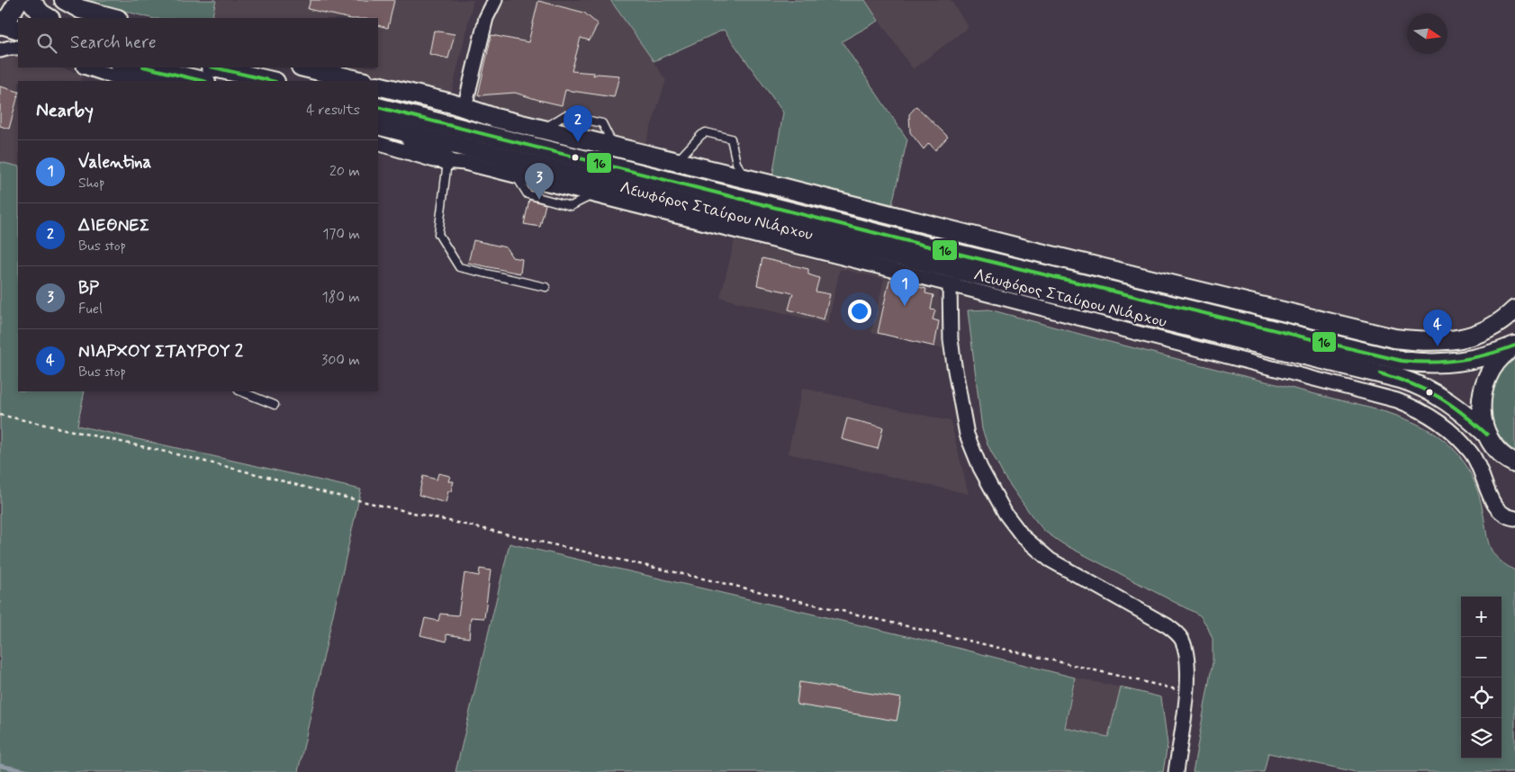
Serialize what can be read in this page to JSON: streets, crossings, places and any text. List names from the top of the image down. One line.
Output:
{"streets":{"main road":["Λεωφόρος Σταύρου Νιάρχου"]},"lines":["transit line 16"],"north":"right","page":{"search":"Search here","heading":["Nearby","4 results"],"pins":["2","3","1","4"],"list":[{"mark":"1","name":"Valentina","note":"Shop","value":"20 m"},{"mark":"2","name":"ΔΙΕΘΝΕΣ","note":"Bus stop","value":"170 m"},{"mark":"3","name":"BP","note":"Fuel","value":"180 m"},{"mark":"4","name":"ΝΙΑΡΧΟΥ ΣΤΑΥΡΟΥ 2","note":"Bus stop","value":"300 m"}],"map_buttons":["+","−"]}}
